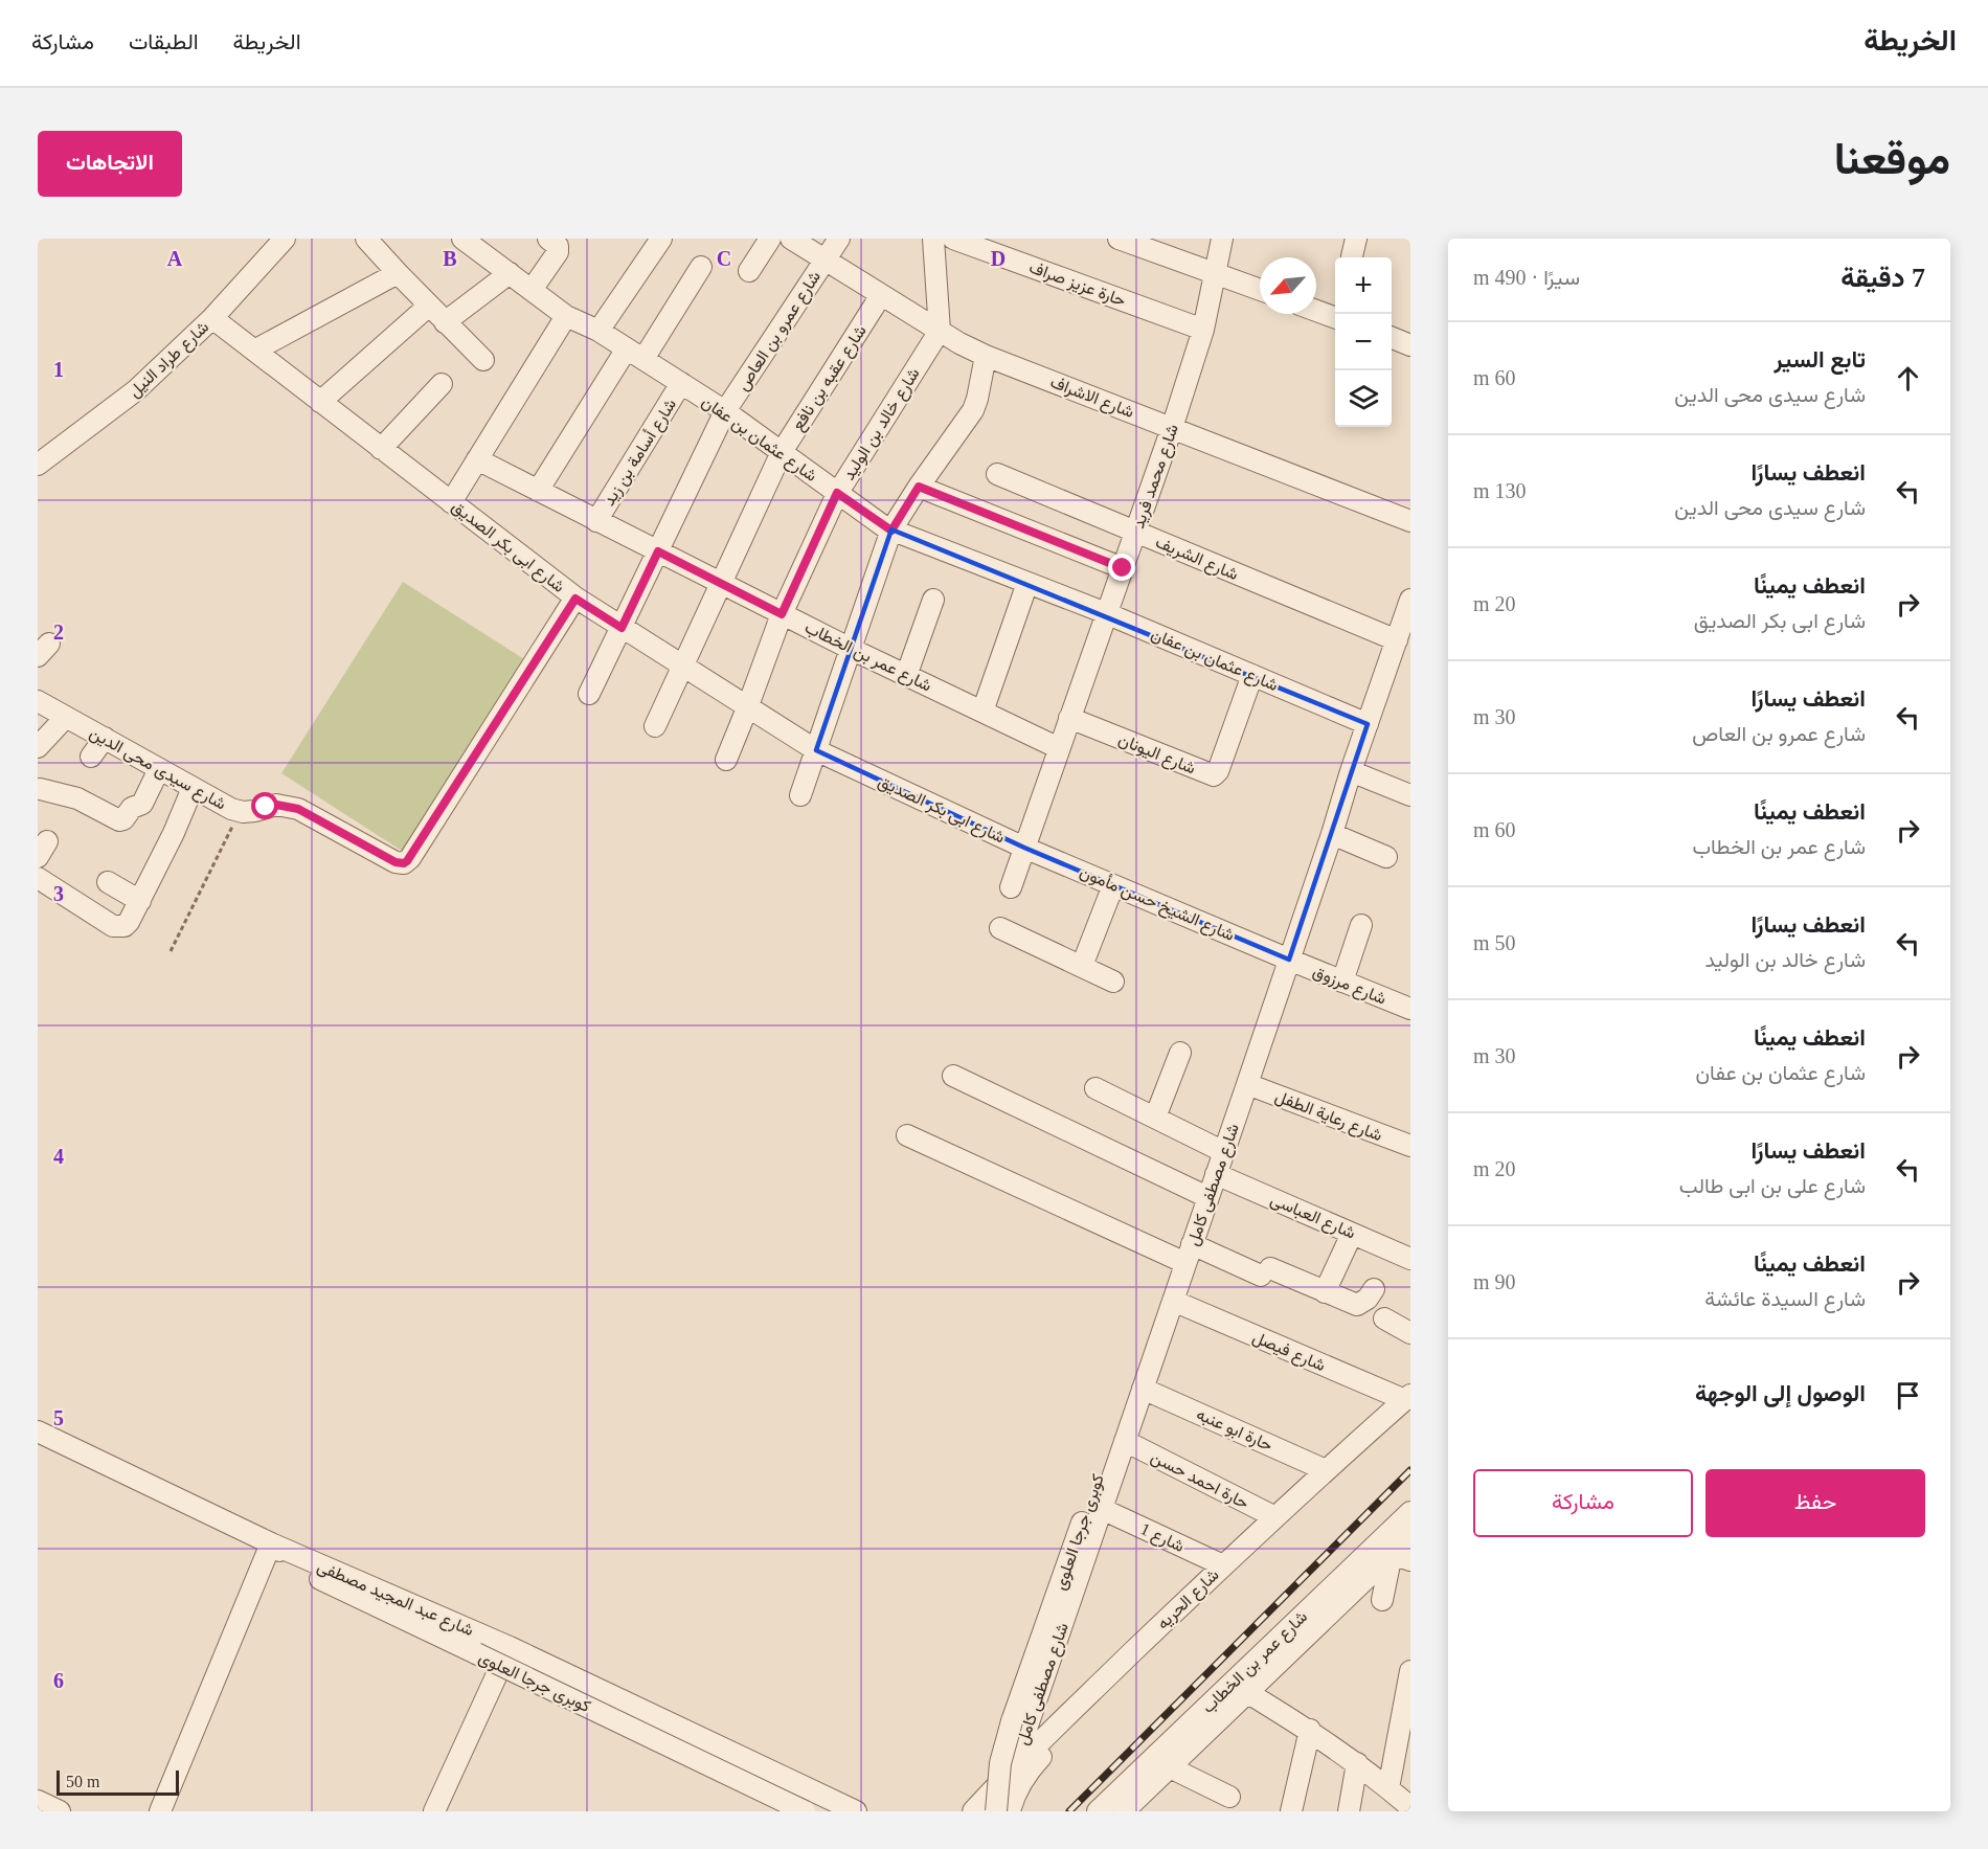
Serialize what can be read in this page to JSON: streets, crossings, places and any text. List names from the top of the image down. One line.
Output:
{"streets":{"street":["حارة عزيز صراف","شارع عمرو بن العاص","شارع طراد النيل","شارع عقبه بن نافع","شارع الاشراف","شارع خالد بن الوليد","شارع عثمان بن عفان","شارع أسامة بن زيد","شارع محمد فريد","شارع ابى بكر الصديق","شارع الشريف","شارع عمر بن الخطاب","شارع اليونان","شارع سيدى محى الدين","شارع الشيخ حسن مأمون","شارع مرزوق","شارع رعاية الطفل","شارع مصطفى كامل","شارع العباسى","شارع فيصل","حارة ابو عنبه","حارة احمد حسن","كوبرى جرجا العلوى","شارع 1","شارع عبد المجيد مصطفى","شارع الحريه"]},"crossings":[["حارة عزيز صراف","شارع محمد فريد"],["شارع عمرو بن العاص","شارع الاشراف"],["شارع عمرو بن العاص","شارع عثمان بن عفان"],["شارع عمرو بن العاص","شارع ابى بكر الصديق"],["شارع عمرو بن العاص","شارع عمر بن الخطاب"],["شارع طراد النيل","شارع ابى بكر الصديق"],["شارع عقبه بن نافع","شارع الاشراف"],["شارع عقبه بن نافع","شارع عثمان بن عفان"],["شارع عقبه بن نافع","شارع ابى بكر الصديق"],["شارع عقبه بن نافع","شارع عمر بن الخطاب"],["شارع الاشراف","شارع خالد بن الوليد"],["شارع الاشراف","شارع محمد فريد"],["شارع خالد بن الوليد","شارع عثمان بن عفان"],["شارع خالد بن الوليد","شارع ابى بكر الصديق"],["شارع خالد بن الوليد","شارع عمر بن الخطاب"],["شارع عثمان بن عفان","شارع أسامة بن زيد"],["شارع عثمان بن عفان","شارع محمد فريد"],["شارع عثمان بن عفان","شارع اليونان"],["شارع عثمان بن عفان","شارع مصطفى كامل"],["شارع أسامة بن زيد","شارع عمر بن الخطاب"],["شارع محمد فريد","شارع ابى بكر الصديق"],["شارع محمد فريد","شارع الشريف"],["شارع محمد فريد","شارع عمر بن الخطاب"],["شارع محمد فريد","شارع اليونان"],["شارع محمد فريد","شارع الشيخ حسن مأمون"],["شارع ابى بكر الصديق","شارع سيدى محى الدين"],["شارع ابى بكر الصديق","شارع الشيخ حسن مأمون"],["شارع الشريف","شارع مصطفى كامل"],["شارع الشيخ حسن مأمون","شارع مرزوق"],["شارع الشيخ حسن مأمون","شارع مصطفى كامل"],["شارع مرزوق","شارع مصطفى كامل"],["شارع رعاية الطفل","شارع مصطفى كامل"],["شارع مصطفى كامل","شارع العباسى"],["شارع مصطفى كامل","شارع فيصل"],["شارع مصطفى كامل","حارة ابو عنبه"],["شارع مصطفى كامل","حارة احمد حسن"],["شارع مصطفى كامل","كوبرى جرجا العلوى"],["شارع مصطفى كامل","شارع 1"],["شارع مصطفى كامل","شارع الحريه"],["شارع فيصل","شارع الحريه"],["حارة ابو عنبه","شارع الحريه"],["حارة احمد حسن","شارع الحريه"],["كوبرى جرجا العلوى","شارع عبد المجيد مصطفى"],["شارع 1","شارع الحريه"]],"scale_bar":"50 m","north":"bottom left","page":{"header":"الخريطة","nav":["الخريطة","الطبقات","مشاركة"],"title":"موقعنا","buttons":["الاتجاهات",["حفظ","مشاركة"]],"heading":["7 دقيقة","سيرًا · 490 m"],"map_buttons":["+","−"],"list":[["تابع السير","شارع سيدى محى الدين","60 m"],["انعطف يسارًا","شارع سيدى محى الدين","130 m"],["انعطف يمينًا","شارع ابى بكر الصديق","20 m"],["انعطف يسارًا","شارع عمرو بن العاص","30 m"],["انعطف يمينًا","شارع عمر بن الخطاب","60 m"],["انعطف يسارًا","شارع خالد بن الوليد","50 m"],["انعطف يمينًا","شارع عثمان بن عفان","30 m"],["انعطف يسارًا","شارع على بن ابى طالب","20 m"],["انعطف يمينًا","شارع السيدة عائشة","90 m"],"الوصول إلى الوجهة"],"scale":"50 m"},"grid":{"columns":["A","B","C","D"],"rows":["1","2","3","4","5","6"]}}
